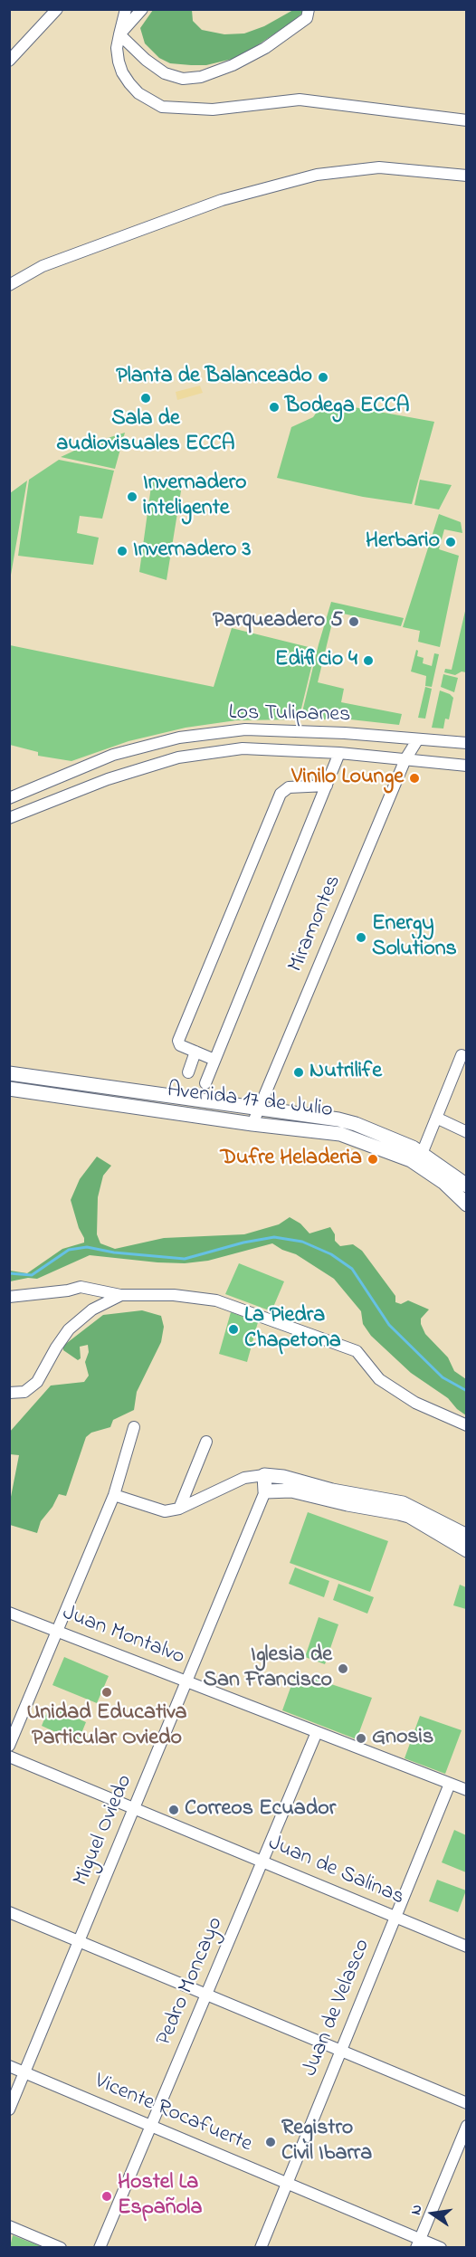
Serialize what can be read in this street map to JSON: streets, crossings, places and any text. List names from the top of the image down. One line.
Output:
{"streets":{"main road":["Avenida 17 de Julio","Miguel Oviedo"],"street":["Los Tulipanes","Miramontes","Juan Montalvo","Juan de Salinas","Pedro Moncayo","Juan de Velasco","Vicente Rocafuerte"]},"crossings":[["Los Tulipanes","Miramontes"],["Miramontes","Avenida 17 de Julio"],["Juan Montalvo","Miguel Oviedo"],["Juan Montalvo","Pedro Moncayo"],["Juan Montalvo","Juan de Velasco"],["Miguel Oviedo","Juan de Salinas"],["Miguel Oviedo","Vicente Rocafuerte"],["Juan de Salinas","Pedro Moncayo"],["Juan de Salinas","Juan de Velasco"],["Pedro Moncayo","Vicente Rocafuerte"],["Juan de Velasco","Vicente Rocafuerte"]],"places":["Planta de Balanceado","Sala de audiovisuales ECCA","Bodega ECCA","Invernadero inteligente","Herbario","Invernadero 3","Parqueadero 5","Edificio 4","Vinilo Lounge","Energy Solutions","Nutrilife","Dufre Heladeria","La Piedra Chapetona","Iglesia de San Francisco","Unidad Educativa Particular Oviedo","Gnosis","Correos Ecuador","Registro Civil Ibarra","Hostel La Española"],"north":"left"}
